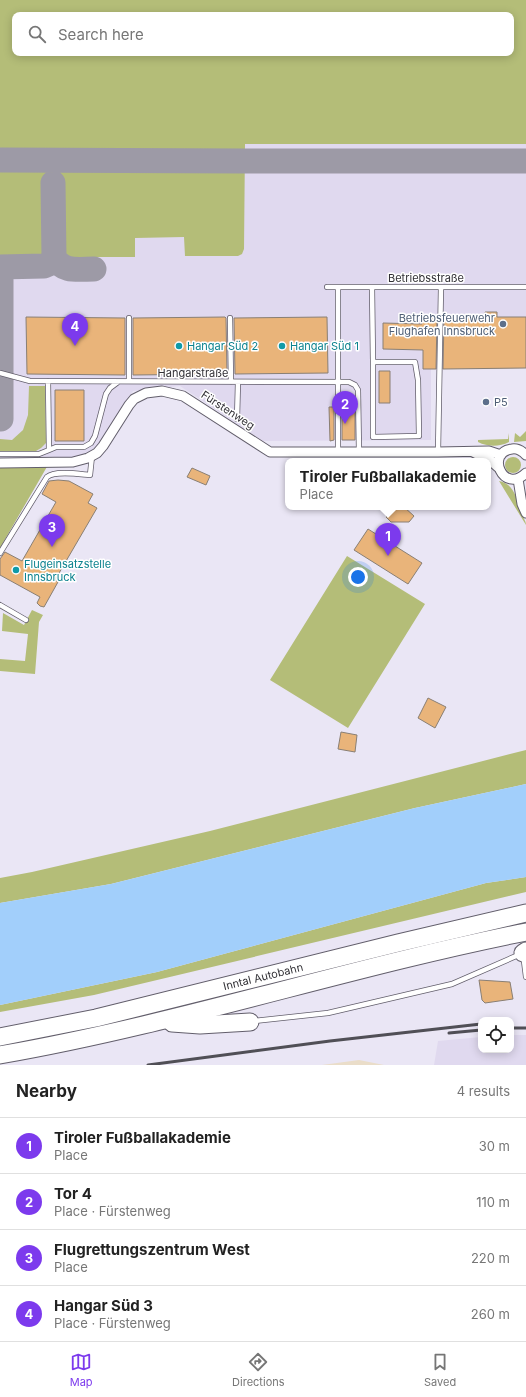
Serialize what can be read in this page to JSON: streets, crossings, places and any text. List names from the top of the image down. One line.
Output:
{"streets":{"highway":["Inntal Autobahn"],"street":["Fürstenweg"],"lane":["Betriebsstraße","Hangarstraße"]},"crossings":[["Hangarstraße","Fürstenweg"]],"places":["Betriebsfeuerwehr Flughafen Innsbruck","Hangar Süd 2","Hangar Süd 1","P5","Flugeinsatzstelle Innsbruck"],"page":{"search":"Search here","pins":["4","2","3","1"],"popup":["Tiroler Fußballakademie","Place"],"heading":["Nearby","4 results"],"list":[{"mark":"1","name":"Tiroler Fußballakademie","note":"Place","value":"30 m"},{"mark":"2","name":"Tor 4","note":"Place · Fürstenweg","value":"110 m"},{"mark":"3","name":"Flugrettungszentrum West","note":"Place","value":"220 m"},{"mark":"4","name":"Hangar Süd 3","note":"Place · Fürstenweg","value":"260 m"}],"nav":["Map","Directions","Saved"]}}
